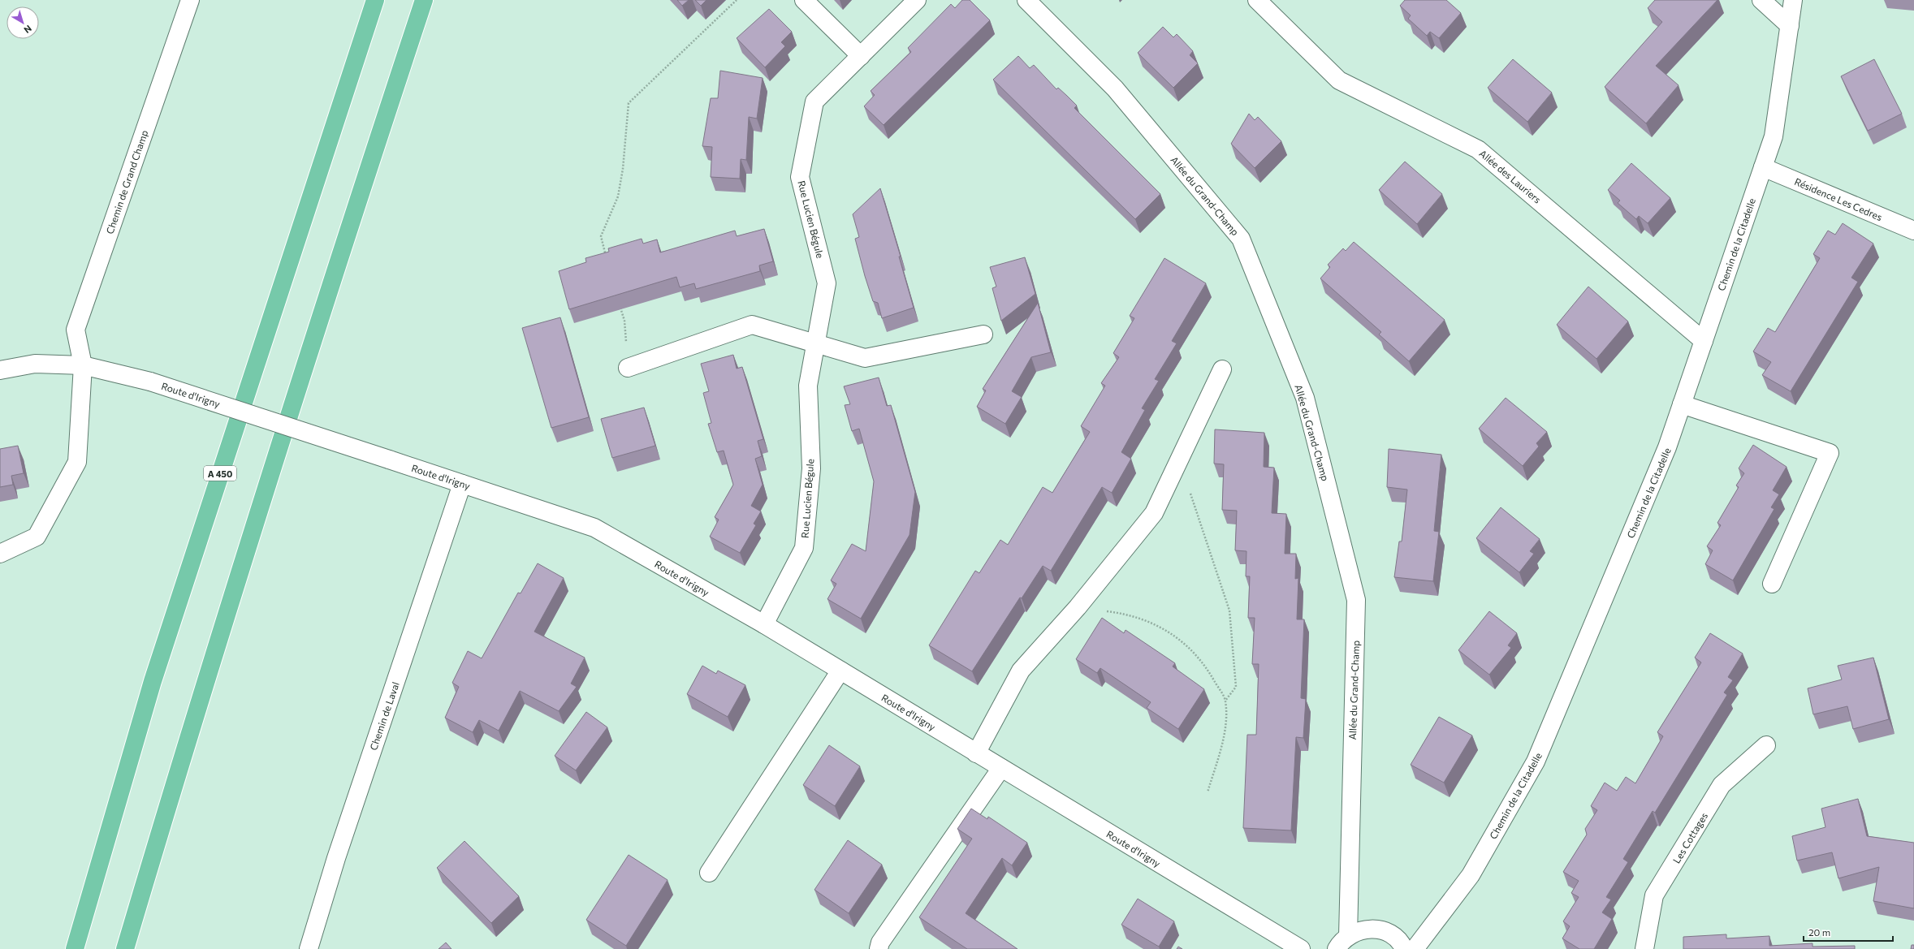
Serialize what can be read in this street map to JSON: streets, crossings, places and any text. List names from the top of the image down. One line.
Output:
{"streets":{"highway":["A 450"],"street":["Allée des Lauriers","Chemin de Grand Champ","Allée du Grand-Champ","Résidence Les Cedres","Rue Lucien Bégule","Chemin de la Citadelle","Route d'Irigny","Chemin de Laval","Les Cottages"]},"crossings":[["Allée des Lauriers","Chemin de la Citadelle"],["Chemin de Grand Champ","Route d'Irigny"],["Résidence Les Cedres","Chemin de la Citadelle"],["Rue Lucien Bégule","Route d'Irigny"],["Route d'Irigny","Chemin de Laval"]],"scale_bar":"20 m","north":"bottom right"}
